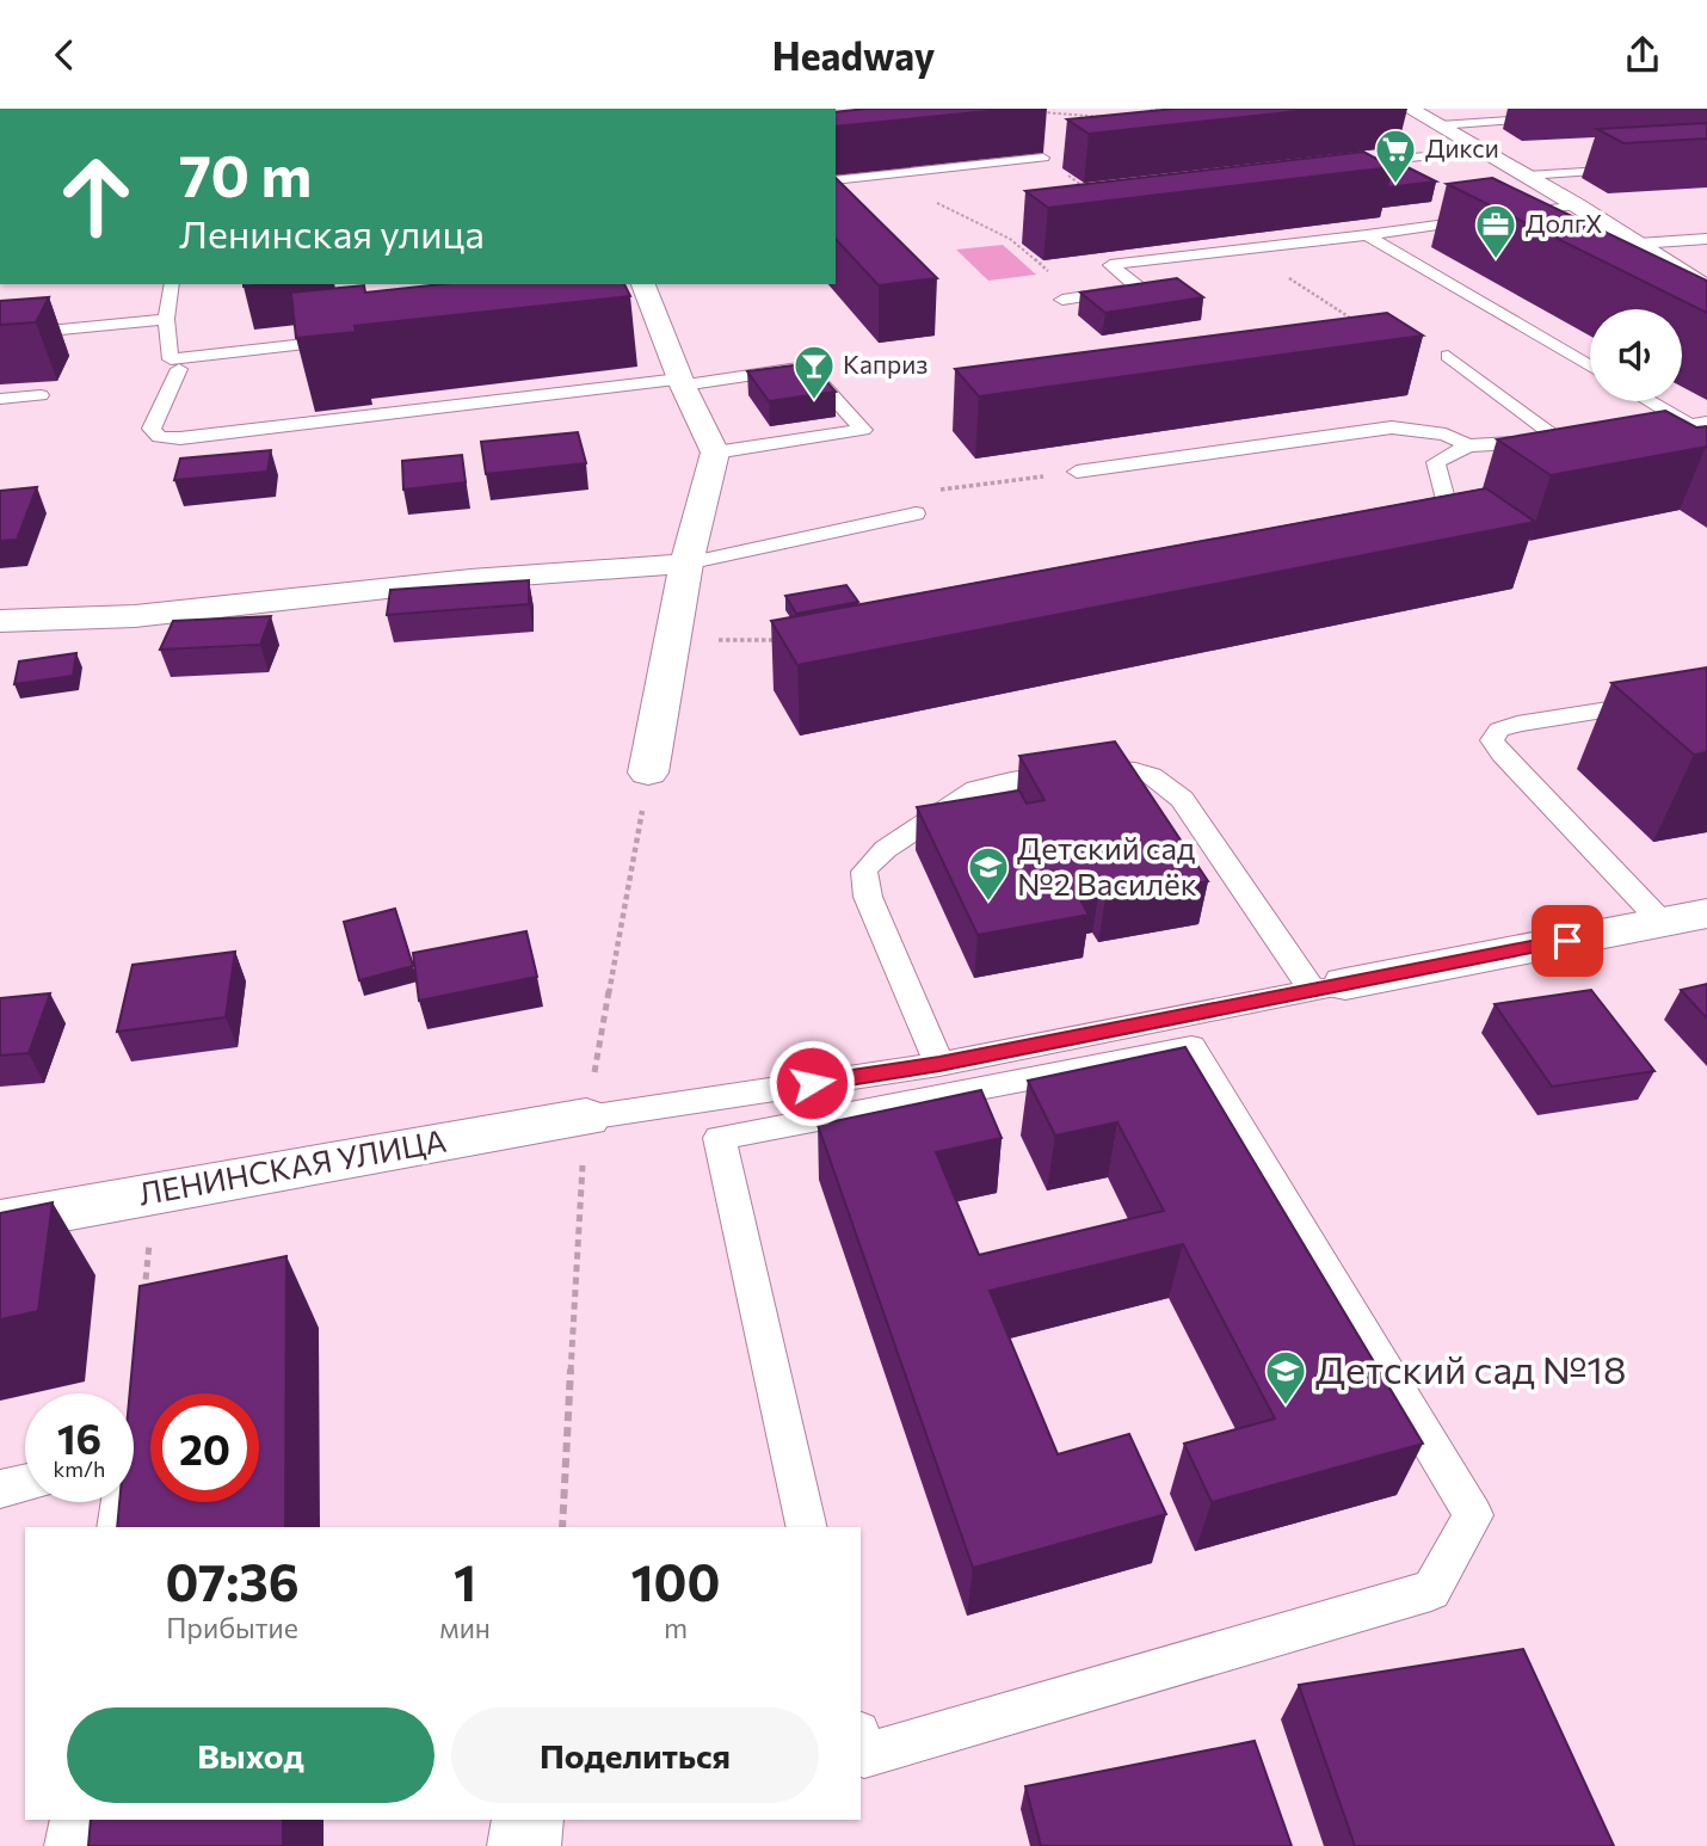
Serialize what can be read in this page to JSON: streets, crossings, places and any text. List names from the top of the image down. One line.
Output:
{"streets":{"street":["ЛЕНИНСКАЯ УЛИЦА"]},"places":{"supermarket":["Дикси"],"office":["ДолгХ"],"bar":["Каприз"],"school or university":["Детский сад №2 Василёк","Детский сад №18"]},"page":{"header":"Headway","turn":["70 m","Ленинская улица"],"speed":"16 km/h","limit":"20","eta":["07:36","Прибытие","1","мин","100","m"],"buttons":["Выход","Поделиться"]}}
